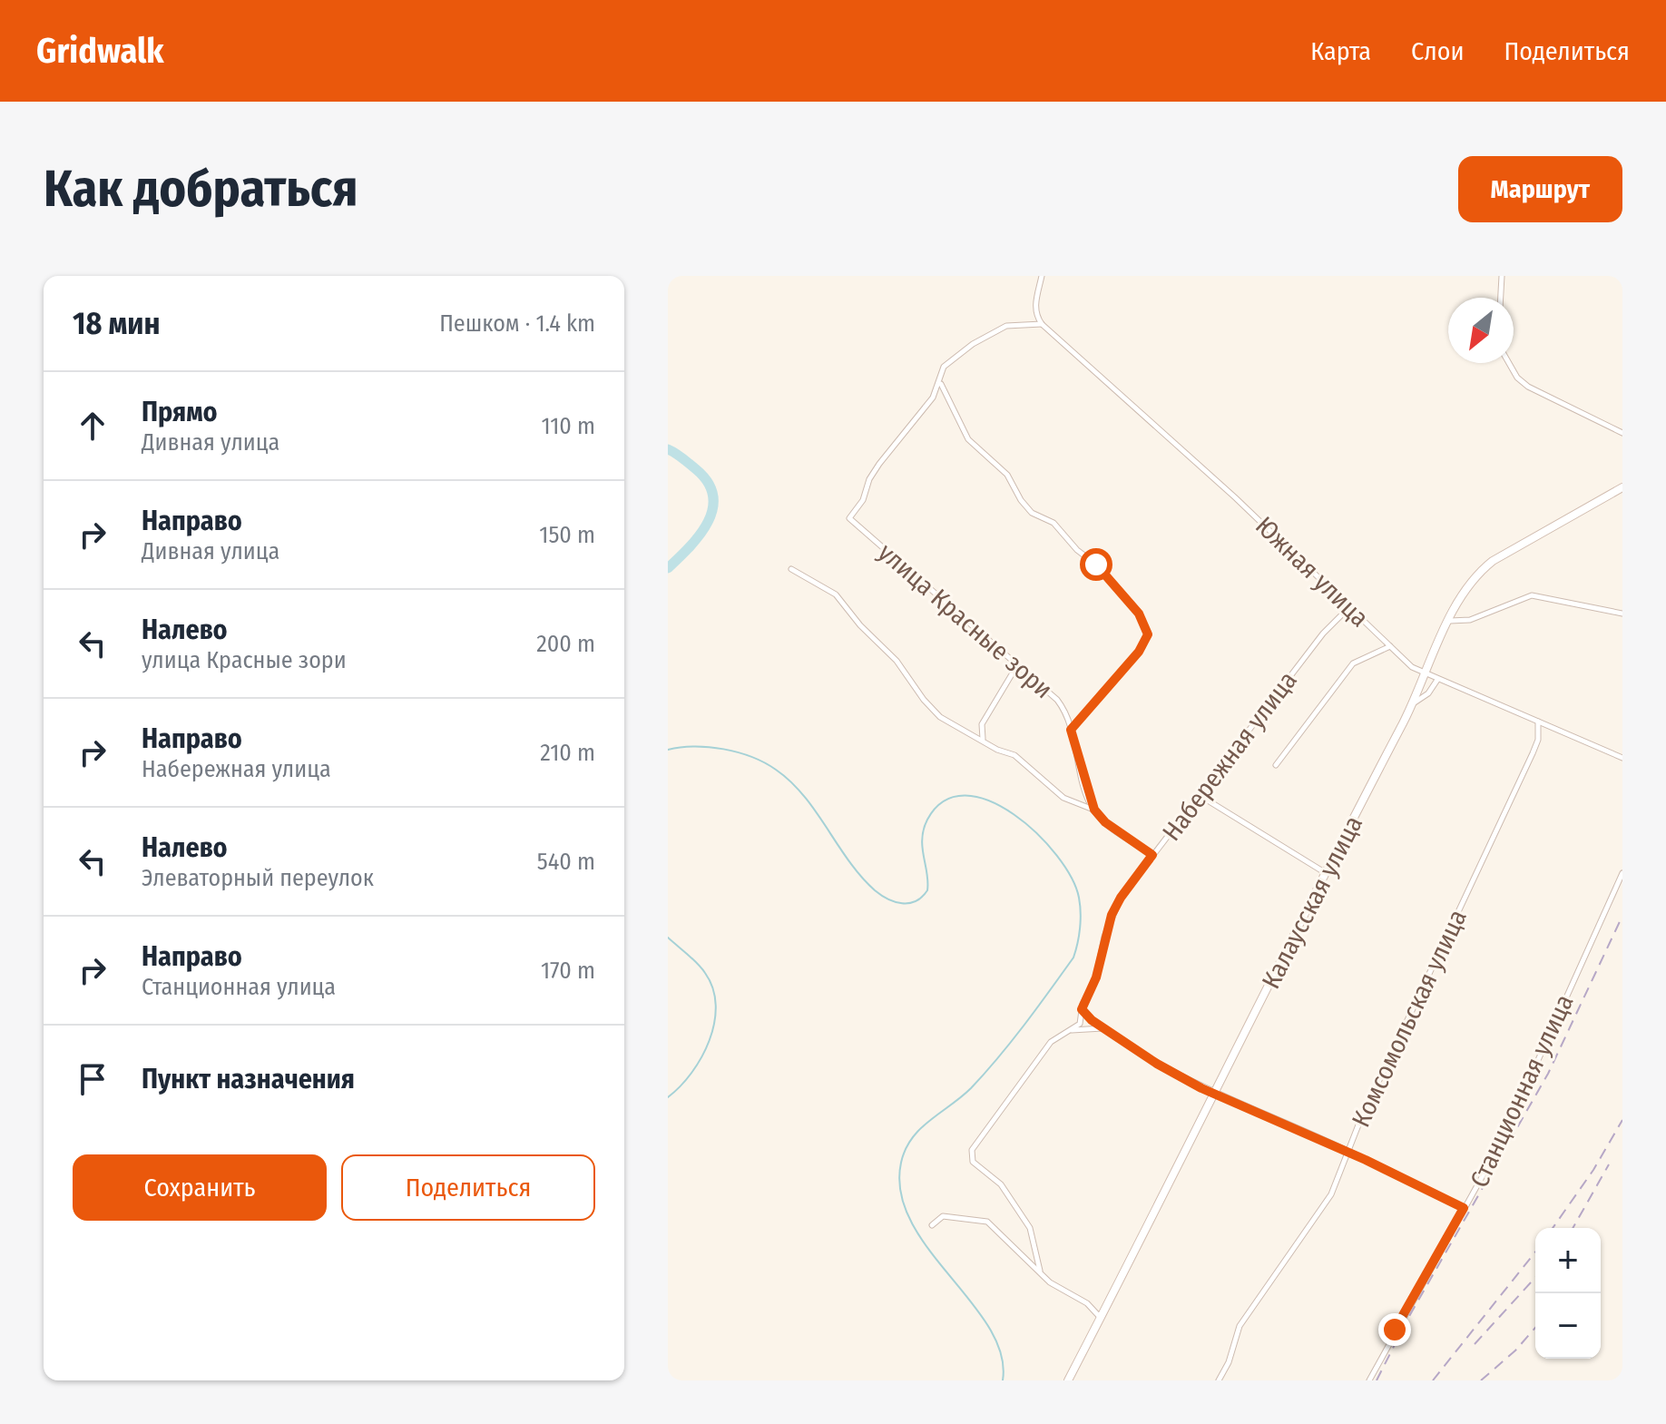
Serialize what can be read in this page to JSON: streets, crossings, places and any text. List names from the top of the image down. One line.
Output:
{"streets":{"street":["Южная улица","улица Красные зори","Набережная улица","Калаусская улица","Комсомольская улица","Станционная улица"]},"crossings":[["Южная улица","Набережная улица"],["Южная улица","Калаусская улица"],["Южная улица","Комсомольская улица"]],"north":"bottom left","page":{"header":"Gridwalk","nav":["Карта","Слои","Поделиться"],"buttons":["Маршрут",["Сохранить","Поделиться"]],"title":"Как добраться","heading":["18 мин","Пешком · 1.4 km"],"list":[["Прямо","Дивная улица","110 m"],["Направо","Дивная улица","150 m"],["Налево","улица Красные зори","200 m"],["Направо","Набережная улица","210 m"],["Налево","Элеваторный переулок","540 m"],["Направо","Станционная улица","170 m"],"Пункт назначения"],"map_buttons":["+","−"]}}
